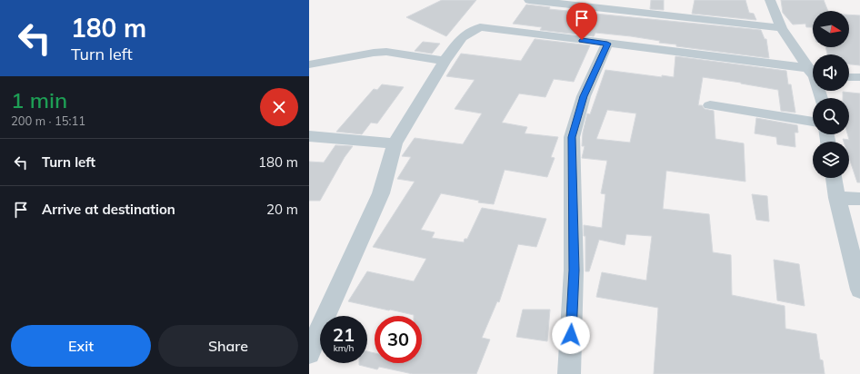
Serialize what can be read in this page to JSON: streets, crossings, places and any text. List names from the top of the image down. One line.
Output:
{"north":"right","page":{"turn":["180 m","Turn left"],"heading":["1 min","200 m · 15:11"],"list":[{"name":"Turn left","value":"180 m"},{"name":"Arrive at destination","value":"20 m"}],"speed":"21 km/h","limit":"30","buttons":["Exit","Share"]}}
